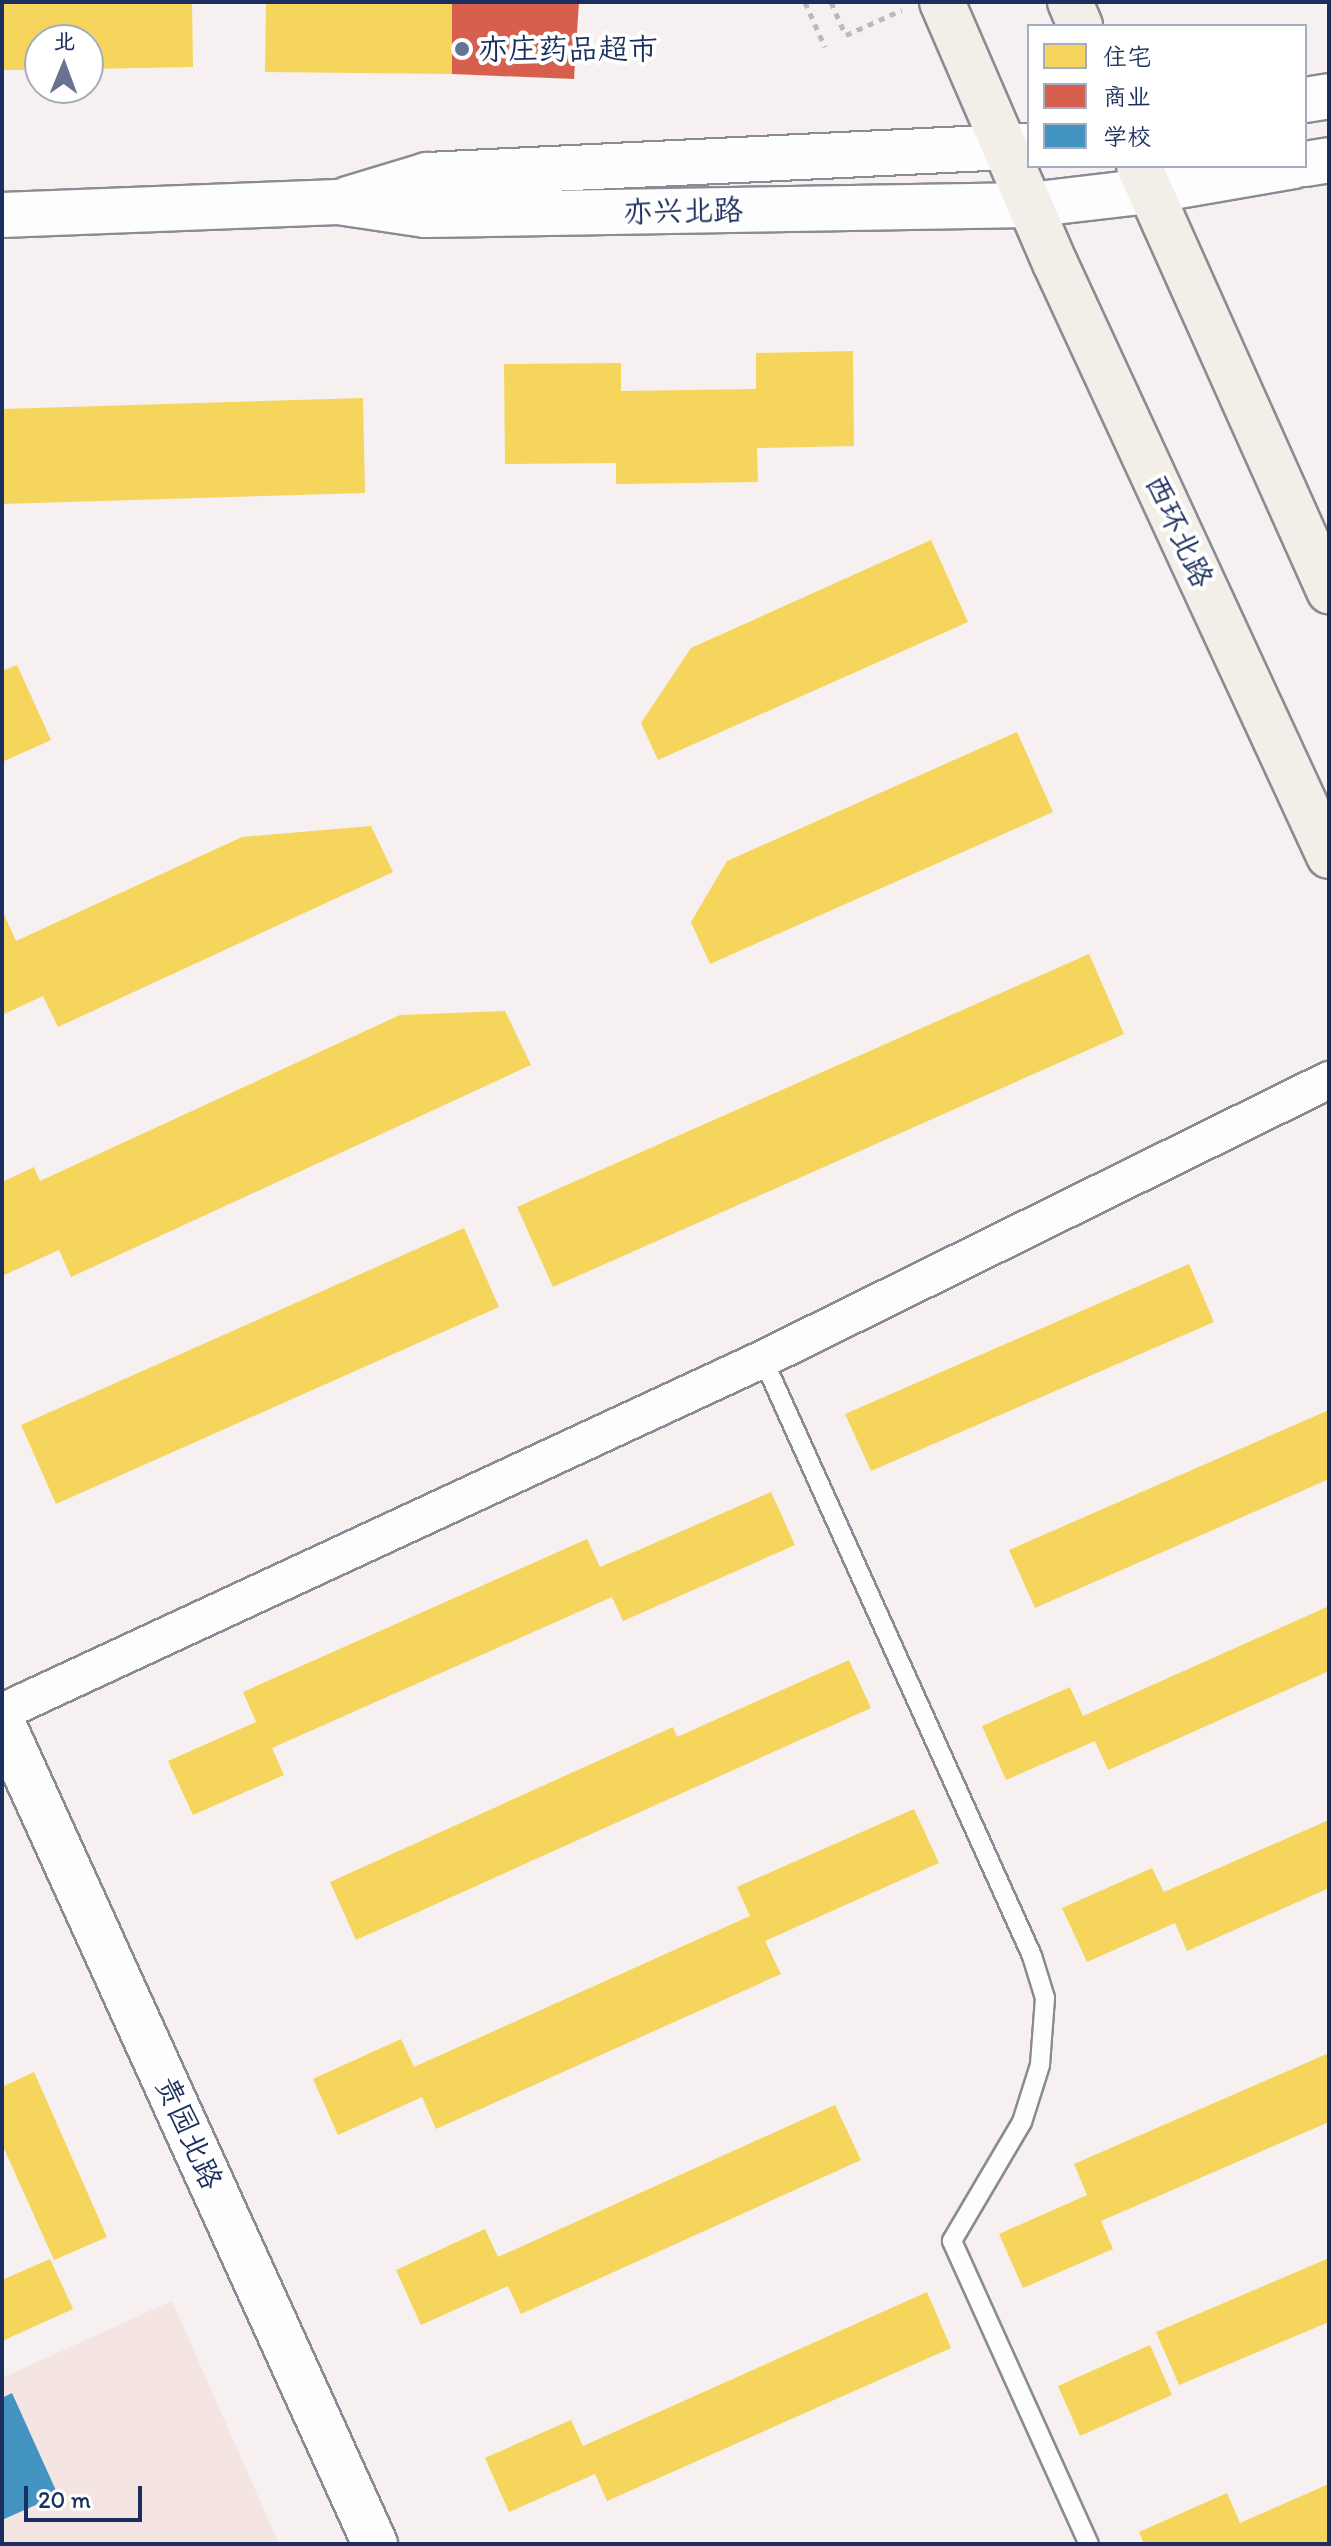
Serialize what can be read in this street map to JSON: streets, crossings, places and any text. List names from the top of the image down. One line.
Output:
{"streets":{"main road":["西环北路"],"street":["亦兴北路","贵园北路"]},"crossings":[["亦兴北路","西环北路"]],"places":["亦庄药品超市"],"legend":["住宅","商业","学校"],"scale_bar":"20 m","north":"top"}
